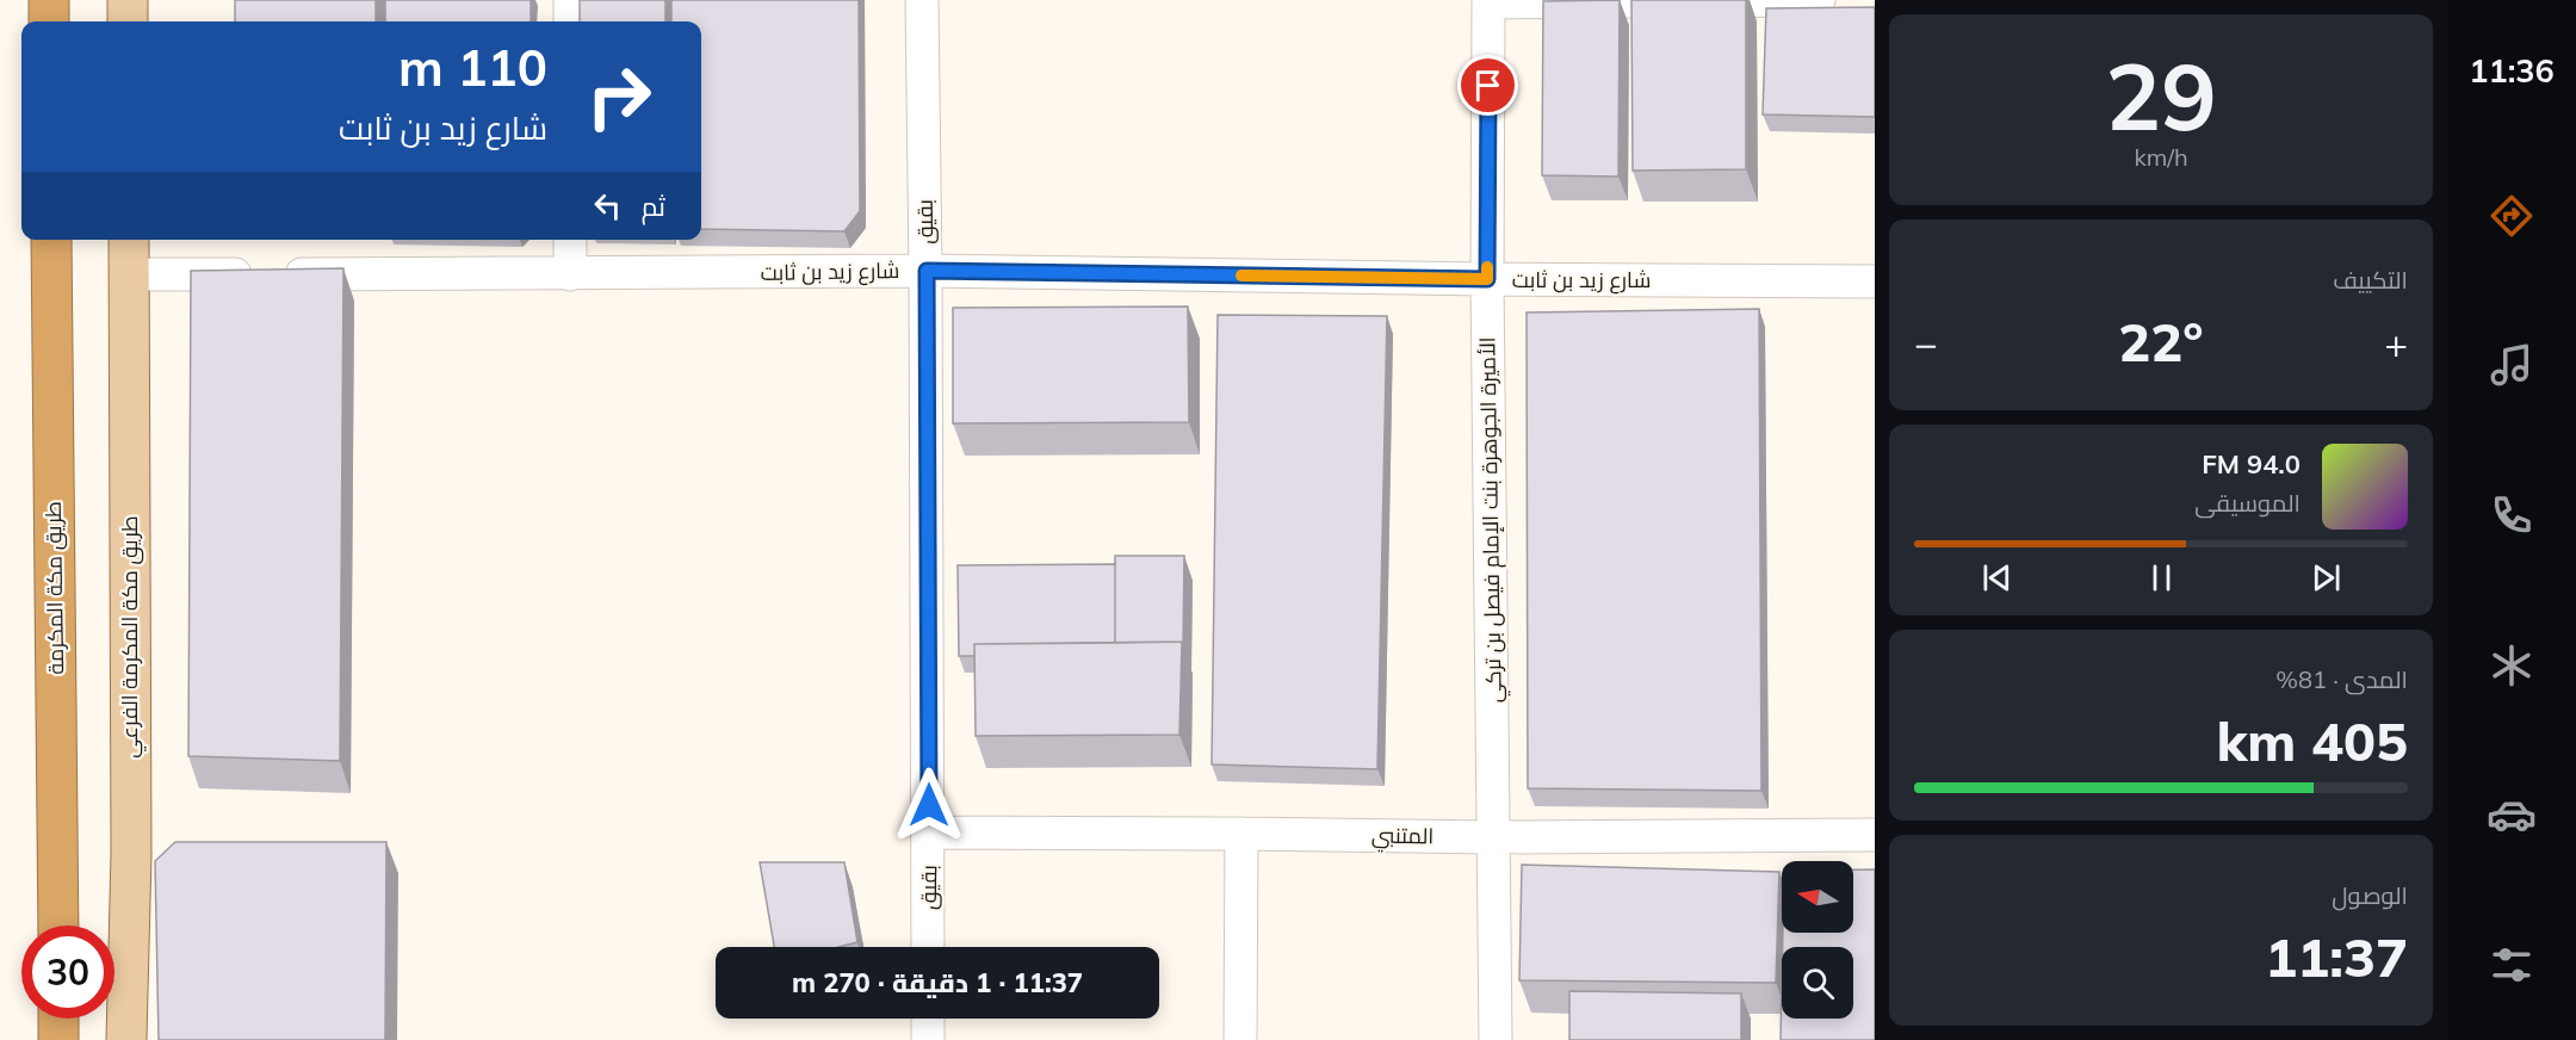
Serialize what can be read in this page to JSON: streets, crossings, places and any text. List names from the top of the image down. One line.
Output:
{"streets":{"highway":["طريق مكة المكرمة"],"main road":["طريق مكة المكرمة الفرعي"],"street":["بقيق","شارع زيد بن ثابت","الأميرة الجوهرة بنت الإمام فيصل بن تركي","المتنبي"]},"crossings":[["بقيق","شارع زيد بن ثابت"],["بقيق","المتنبي"],["شارع زيد بن ثابت","الأميرة الجوهرة بنت الإمام فيصل بن تركي"],["شارع زيد بن ثابت","طريق مكة المكرمة الفرعي"],["الأميرة الجوهرة بنت الإمام فيصل بن تركي","المتنبي"]],"north":"left","page":{"tabs":"11:36","tile":[["29","km/h"],"التكييف",["المدى · 81%","405 km"],["الوصول","11:37"]],"turn":["110 m","شارع زيد بن ثابت"],"then":"ثم","heat":["−","22°","+"],"song":["94.0 FM","الموسيقى"],"limit":"30","trip":"11:37 · 1 دقيقة · 270 m"}}
